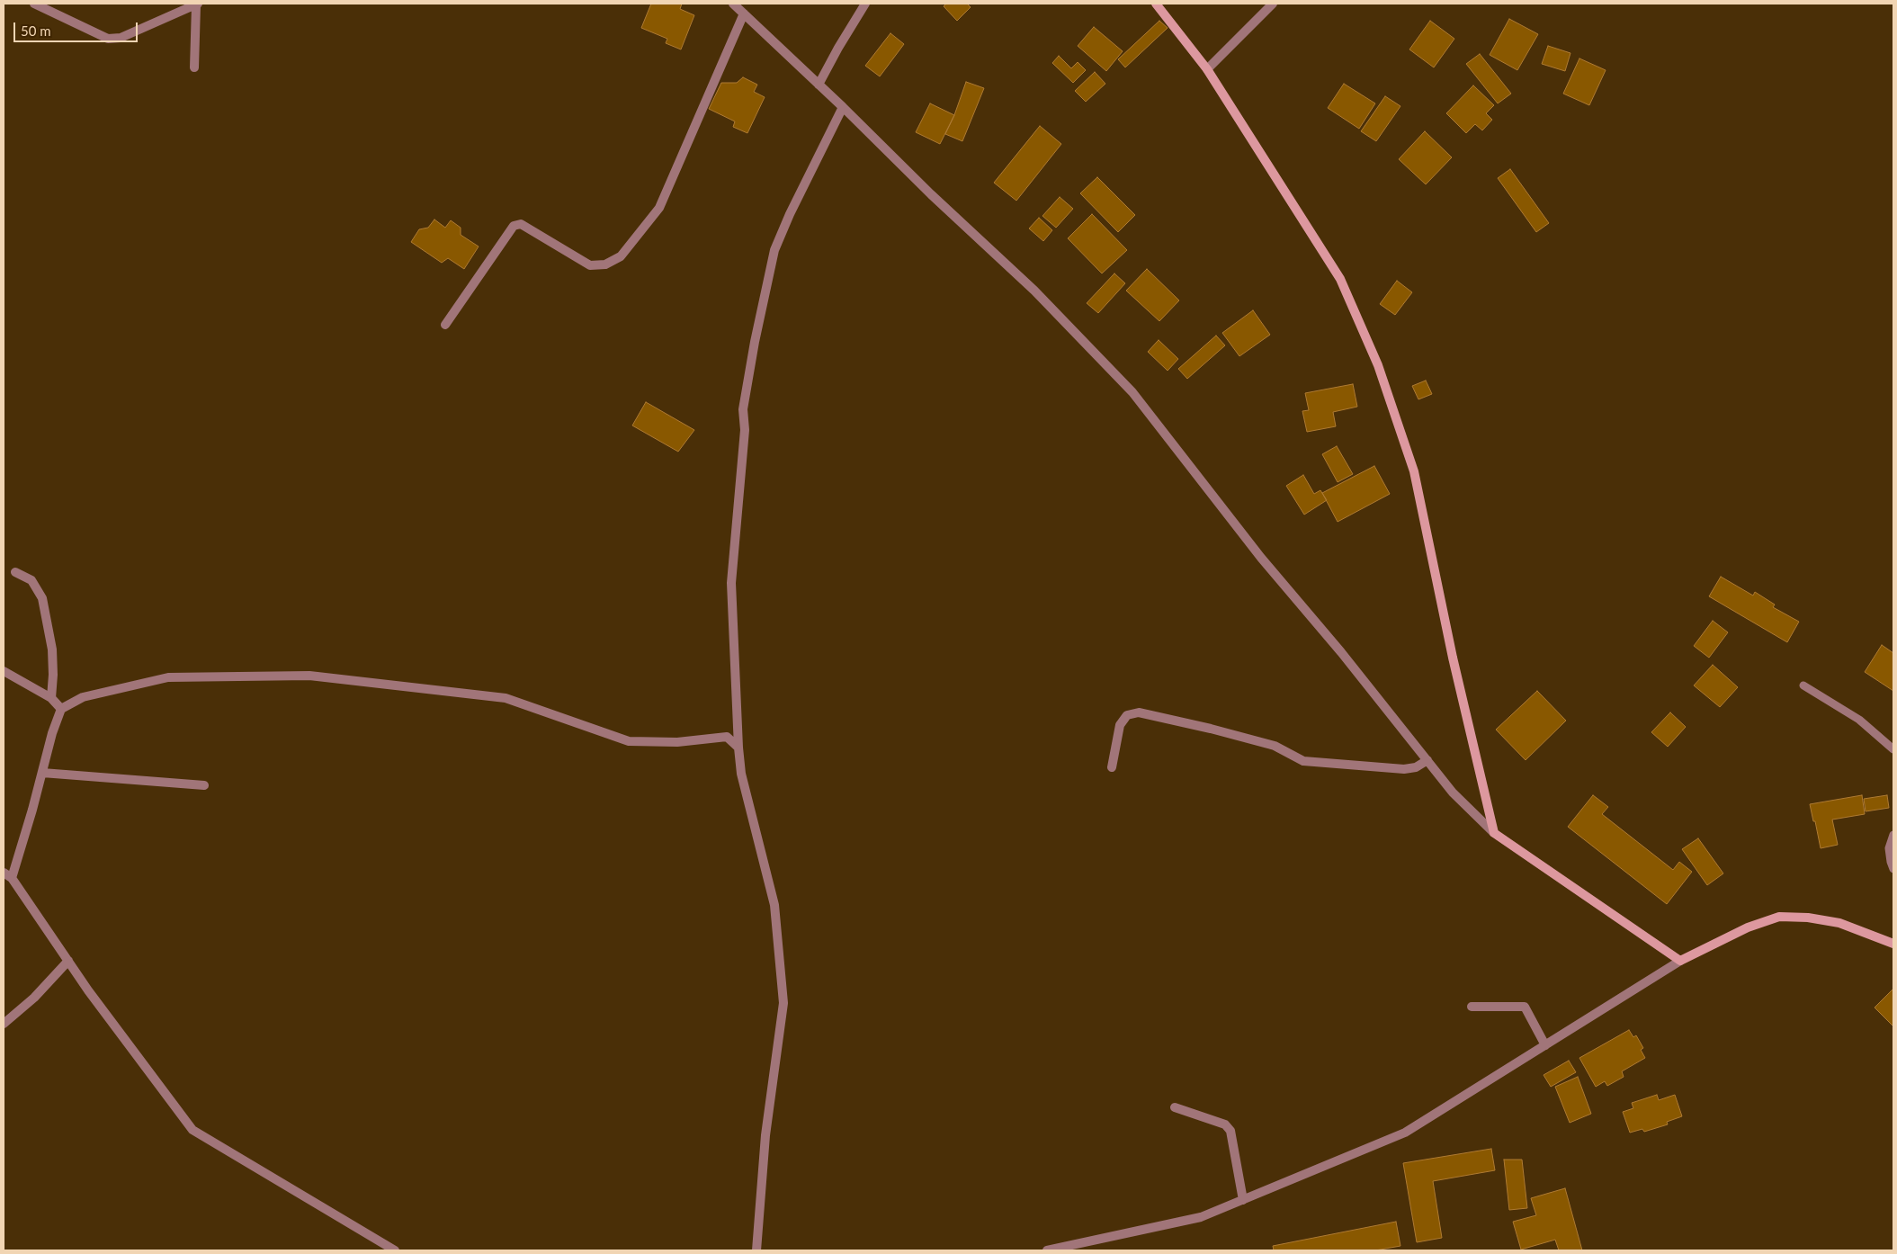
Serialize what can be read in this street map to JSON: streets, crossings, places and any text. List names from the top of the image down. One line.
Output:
{"scale_bar":"50 m"}
